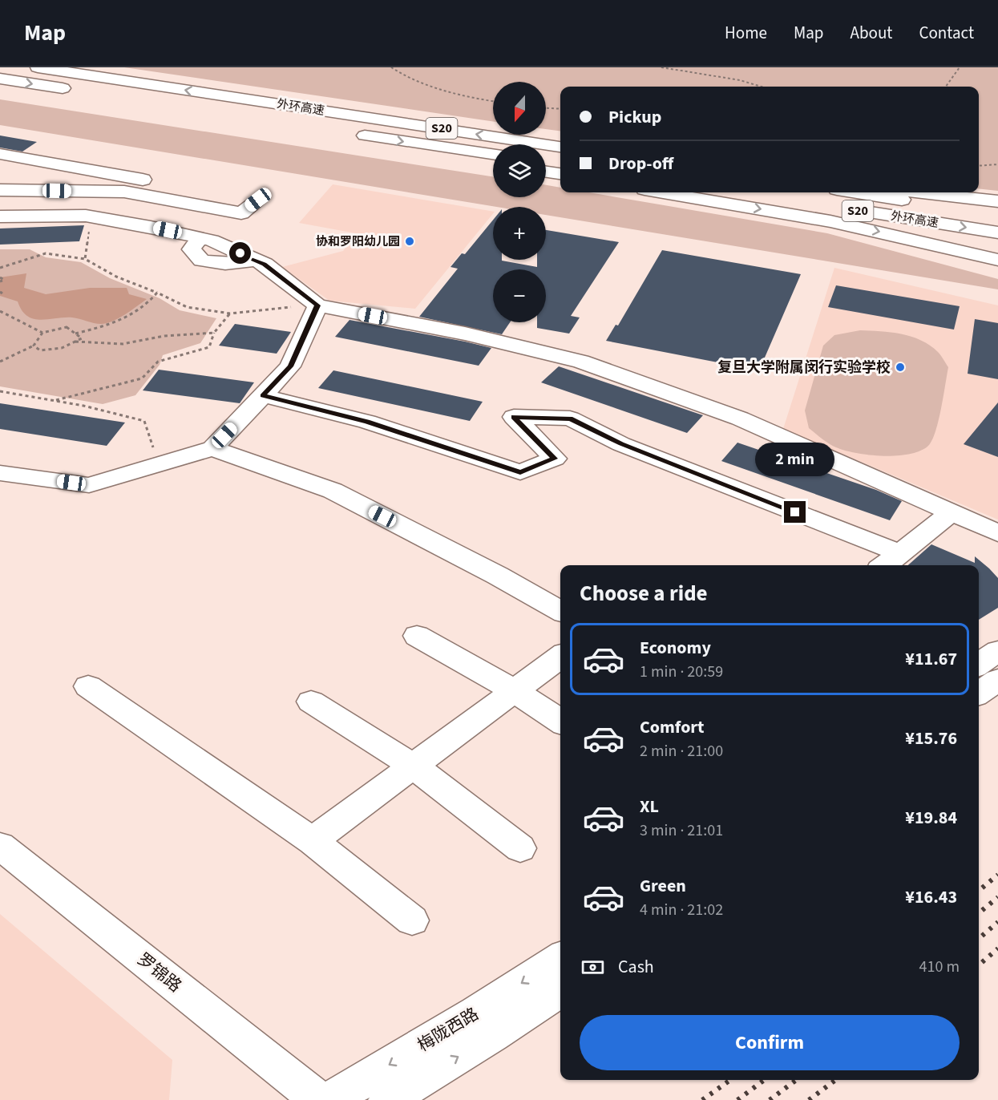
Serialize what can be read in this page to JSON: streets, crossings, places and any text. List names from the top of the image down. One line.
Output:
{"streets":{"main road":["外环高速","S20","罗锦路","梅陇西路"]},"places":["协和罗阳幼儿园","复旦大学附属闵行实验学校"],"north":"bottom","page":{"header":"Map","nav":["Home","Map","About","Contact"],"map_buttons":["+","−"],"banner":["Pickup","Drop-off"],"bubble":"2 min","heading":"Choose a ride","list":[{"name":"Economy","note":"1 min · 20:59","value":"¥11.67"},{"name":"Comfort","note":"2 min · 21:00","value":"¥15.76"},{"name":"XL","note":"3 min · 21:01","value":"¥19.84"},{"name":"Green","note":"4 min · 21:02","value":"¥16.43"}],"pay":["Cash","410 m"],"buttons":"Confirm"}}
